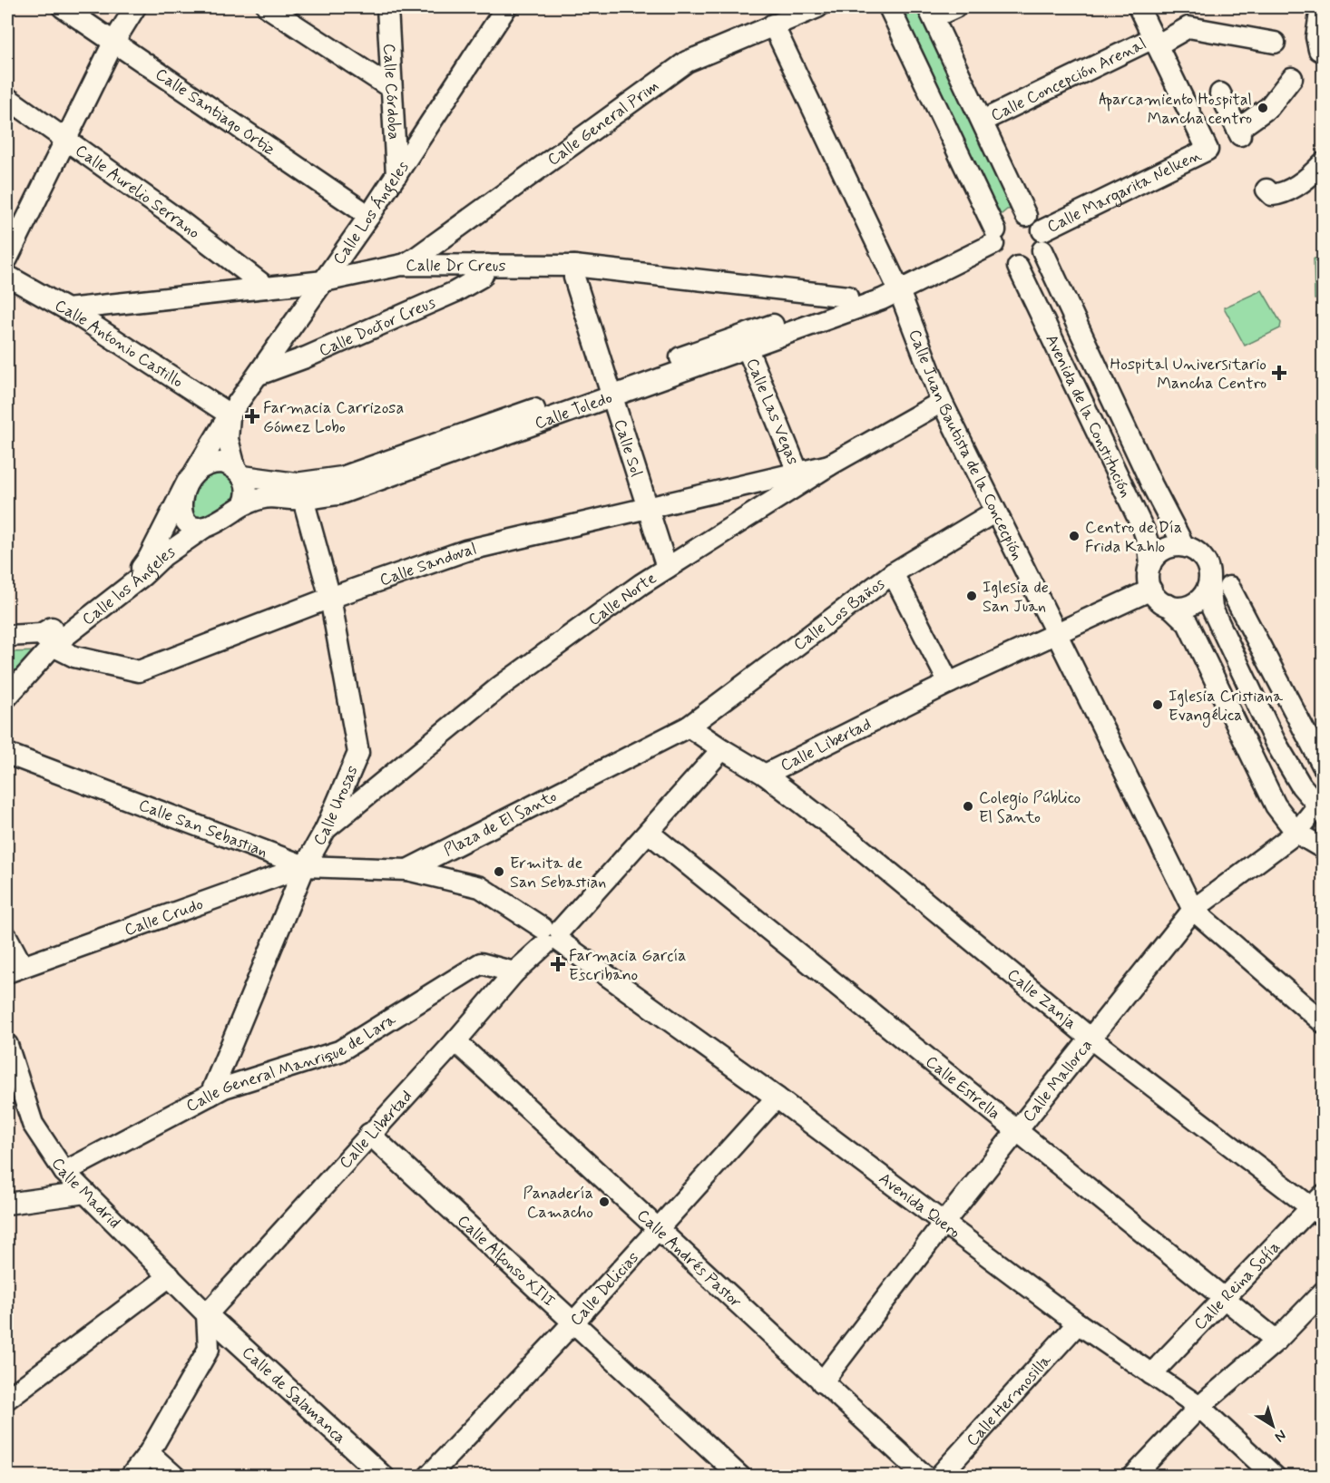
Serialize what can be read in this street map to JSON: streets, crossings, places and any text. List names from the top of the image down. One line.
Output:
{"streets":{"street":["Calle Concepción Arenal","Calle Córdoba","Calle Santiago Ortiz","Calle General Prim","Calle Margarita Nelken","Calle Aurelio Serrano","Calle Los Ángeles","Calle Dr Creus","Calle Doctor Creus","Calle Antonio Castillo","Calle Toledo","Calle Las Vegas","Avenida de la Constitución","Calle Juan Bautista de la Concecpión","Calle Sol","Calle Sandoval","Calle los Ángeles","Calle Norte","Calle Los Baños","Calle Libertad","Calle Urosas","Plaza de El Santo","Calle San Sebastian","Calle Crudo","Calle Zanja","Calle General Manrique de Lara","Calle Mallorca","Calle Estrella","Calle Madrid","Avenida Quero","Calle Andrés Pastor","Calle Alfonso XIII","Calle Reina Sofía","Calle Delicias","Calle de Salamanca","Calle Hermosilla"]},"crossings":[["Calle Concepción Arenal","Calle Margarita Nelken"],["Calle Córdoba","Calle Los Ángeles"],["Calle Santiago Ortiz","Calle Los Ángeles"],["Calle General Prim","Calle Dr Creus"],["Calle General Prim","Calle Juan Bautista de la Concecpión"],["Calle Margarita Nelken","Calle Toledo"],["Calle Margarita Nelken","Avenida de la Constitución"],["Calle Aurelio Serrano","Calle Dr Creus"],["Calle Los Ángeles","Calle Dr Creus"],["Calle Los Ángeles","Calle Doctor Creus"],["Calle Los Ángeles","Calle Antonio Castillo"],["Calle Los Ángeles","Calle Toledo"],["Calle Los Ángeles","Calle Sandoval"],["Calle Los Ángeles","Calle los Ángeles"],["Calle Dr Creus","Calle Doctor Creus"],["Calle Dr Creus","Calle Antonio Castillo"],["Calle Dr Creus","Calle Toledo"],["Calle Dr Creus","Calle Sol"],["Calle Toledo","Calle Las Vegas"],["Calle Toledo","Avenida de la Constitución"],["Calle Toledo","Calle Juan Bautista de la Concecpión"],["Calle Toledo","Calle Sol"],["Calle Toledo","Calle los Ángeles"],["Calle Toledo","Calle Urosas"],["Calle Las Vegas","Calle Sandoval"],["Avenida de la Constitución","Calle Libertad"],["Calle Juan Bautista de la Concecpión","Calle Norte"],["Calle Juan Bautista de la Concecpión","Calle Los Baños"],["Calle Juan Bautista de la Concecpión","Calle Libertad"],["Calle Juan Bautista de la Concecpión","Calle Mallorca"],["Calle Sol","Calle Sandoval"],["Calle Sol","Calle Norte"],["Calle Sandoval","Calle los Ángeles"],["Calle Sandoval","Calle Norte"],["Calle Sandoval","Calle Urosas"],["Calle Norte","Calle Urosas"],["Calle Los Baños","Plaza de El Santo"],["Calle Libertad","Plaza de El Santo"],["Calle Libertad","Calle Zanja"],["Calle Libertad","Calle General Manrique de Lara"],["Calle Libertad","Calle Estrella"],["Calle Libertad","Calle Madrid"],["Calle Libertad","Avenida Quero"],["Calle Libertad","Calle Andrés Pastor"],["Calle Libertad","Calle Alfonso XIII"],["Calle Libertad","Calle de Salamanca"],["Calle Urosas","Calle San Sebastian"],["Calle Urosas","Calle Crudo"],["Calle Urosas","Calle General Manrique de Lara"],["Plaza de El Santo","Calle San Sebastian"],["Plaza de El Santo","Avenida Quero"],["Calle San Sebastian","Calle Crudo"],["Calle Zanja","Calle Mallorca"],["Calle Zanja","Calle Reina Sofía"],["Calle General Manrique de Lara","Calle Madrid"],["Calle Mallorca","Calle Estrella"],["Calle Mallorca","Avenida Quero"],["Calle Mallorca","Calle Andrés Pastor"],["Calle Estrella","Calle Reina Sofía"],["Calle Madrid","Calle de Salamanca"],["Avenida Quero","Calle Reina Sofía"],["Avenida Quero","Calle Delicias"],["Avenida Quero","Calle Hermosilla"],["Calle Andrés Pastor","Calle Delicias"],["Calle Alfonso XIII","Calle Delicias"]],"places":{"other":["Aparcamiento Hospital Mancha centro","Centro de Día Frida Kahlo","Iglesia de San Juan","Iglesia Cristiana Evangélica","Colegio Público El Santo","Ermita de San Sebastian","Panadería Camacho"],"health":["Hospital Universitario Mancha Centro","Farmacia Carrizosa Gómez Lobo","Farmacia García Escribano"]},"north":"bottom right"}
